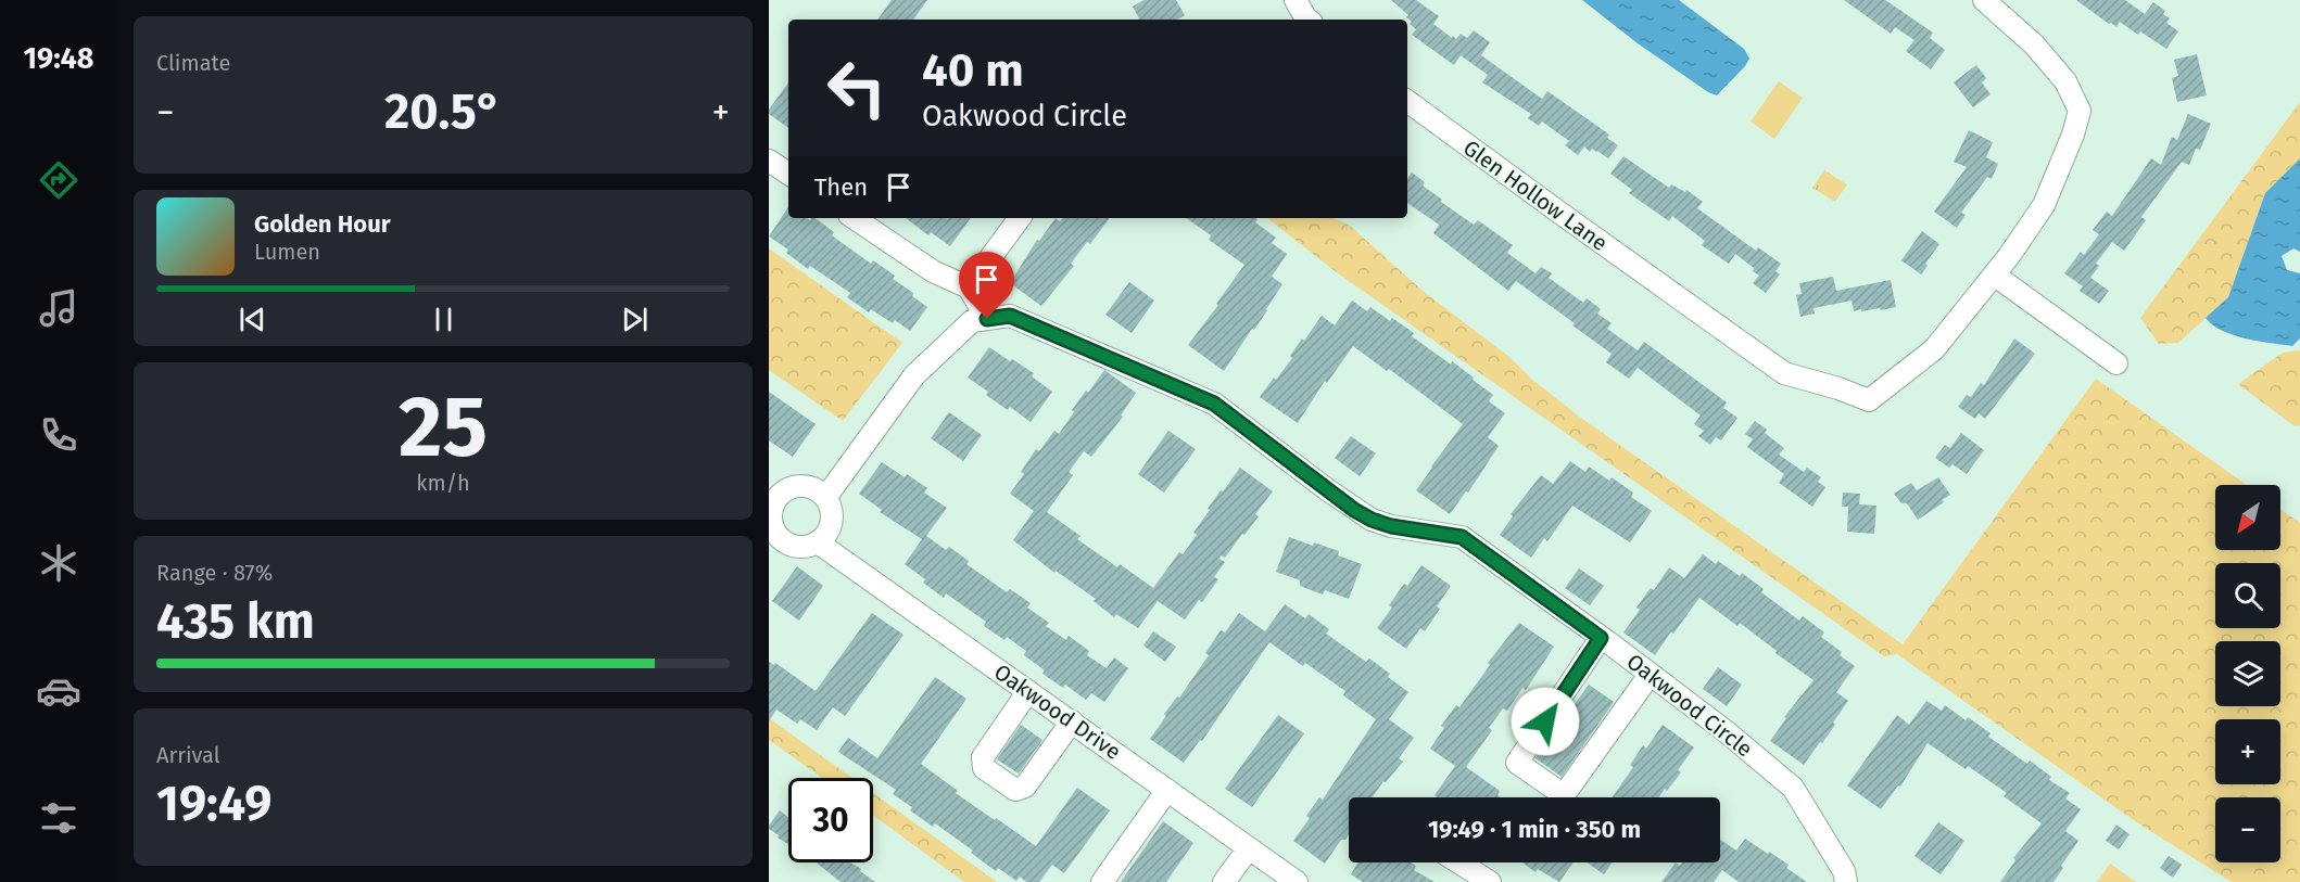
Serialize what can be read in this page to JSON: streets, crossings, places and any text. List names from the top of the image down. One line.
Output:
{"streets":{"street":["Glen Hollow Lane","Oakwood Circle","Oakwood Drive"]},"crossings":[["Oakwood Circle","Oakwood Drive"]],"north":"bottom left","page":{"tabs":"19:48","tile":["Climate",["25","km/h"],["Range · 87%","435 km"],["Arrival","19:49"]],"turn":["40 m","Oakwood Circle"],"heat":["−","20.5°","+"],"then":"Then","song":["Golden Hour","Lumen"],"map_buttons":["+","−"],"limit":"30","trip":"19:49 · 1 min · 350 m"}}
